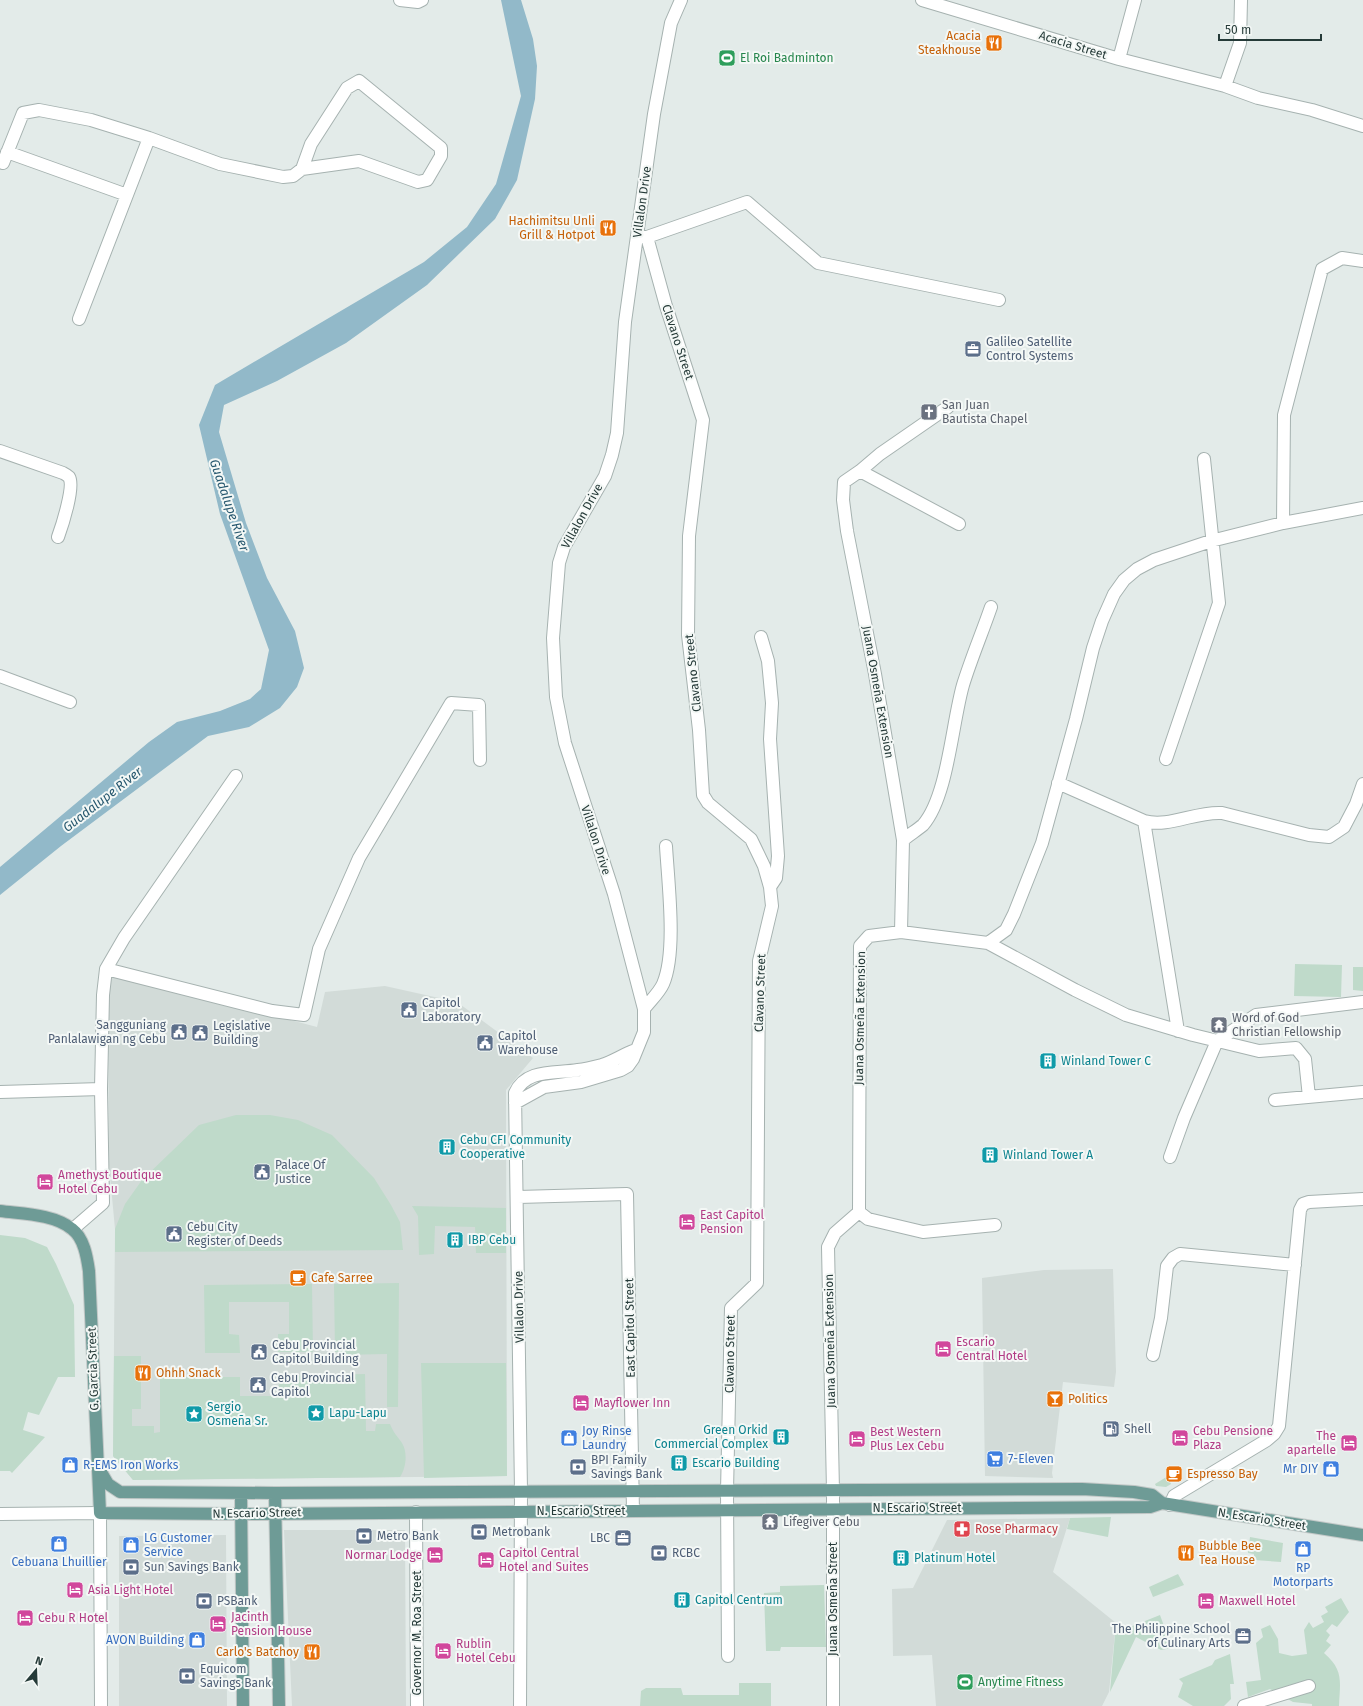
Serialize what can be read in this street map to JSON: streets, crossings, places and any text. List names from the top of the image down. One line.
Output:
{"streets":{"main road":["G. Garcia Street","N. Escario Street"],"street":["Acacia Street","Villalon Drive","Clavano Street","Juana Osmeña Extension","East Capitol Street","Juana Osmeña Street","Governor M. Roa Street"]},"crossings":[["Villalon Drive","Clavano Street"],["Villalon Drive","East Capitol Street"],["Villalon Drive","N. Escario Street"],["Clavano Street","N. Escario Street"],["Juana Osmeña Extension","N. Escario Street"],["Juana Osmeña Extension","Juana Osmeña Street"],["East Capitol Street","N. Escario Street"],["G. Garcia Street","N. Escario Street"],["N. Escario Street","Juana Osmeña Street"],["N. Escario Street","Governor M. Roa Street"]],"water":["Guadalupe River"],"places":{"restaurant":["Acacia Steakhouse","Hachimitsu Unli Grill & Hotpot","Ohhh Snack","Bubble Bee Tea House","Carlo's Batchoy"],"sports":["El Roi Badminton","Anytime Fitness"],"office":["Galileo Satellite Control Systems","LBC","The Philippine School of Culinary Arts"],"church":["San Juan Bautista Chapel"],"public building":["Capitol Laboratory","Sangguniang Panlalawigan ng Cebu","Legislative Building","Capitol Warehouse","Palace Of Justice","Cebu City Register of Deeds","Cebu Provincial Capitol Building","Cebu Provincial Capitol"],"temple":["Word of God Christian Fellowship","Lifegiver Cebu"],"building":["Winland Tower C","Cebu CFI Community Cooperative","Winland Tower A","IBP Cebu","Green Orkid Commercial Complex","Escario Building","Platinum Hotel","Capitol Centrum"],"hotel":["Amethyst Boutique Hotel Cebu","East Capitol Pension","Escario Central Hotel","Mayflower Inn","Cebu Pensione Plaza","Best Western Plus Lex Cebu","The apartelle","Normar Lodge","Capitol Central Hotel and Suites","Asia Light Hotel","Maxwell Hotel","Cebu R Hotel","Jacinth Pension House","Rublin Hotel Cebu"],"cafe":["Cafe Sarree","Espresso Bay"],"bar":["Politics"],"place":["Lapu-Lapu","Sergio Osmeña Sr."],"fuel station":["Shell"],"shop":["Joy Rinse Laundry","R-EMS Iron Works","Mr DIY","Cebuana Lhuillier","LG Customer Service","RP Motorparts","AVON Building"],"supermarket":["7-Eleven"],"bank":["BPI Family Savings Bank","Metrobank","Metro Bank","RCBC","Sun Savings Bank","PSBank","Equicom Savings Bank"],"pharmacy":["Rose Pharmacy"]},"scale_bar":"50 m","north":"top"}
